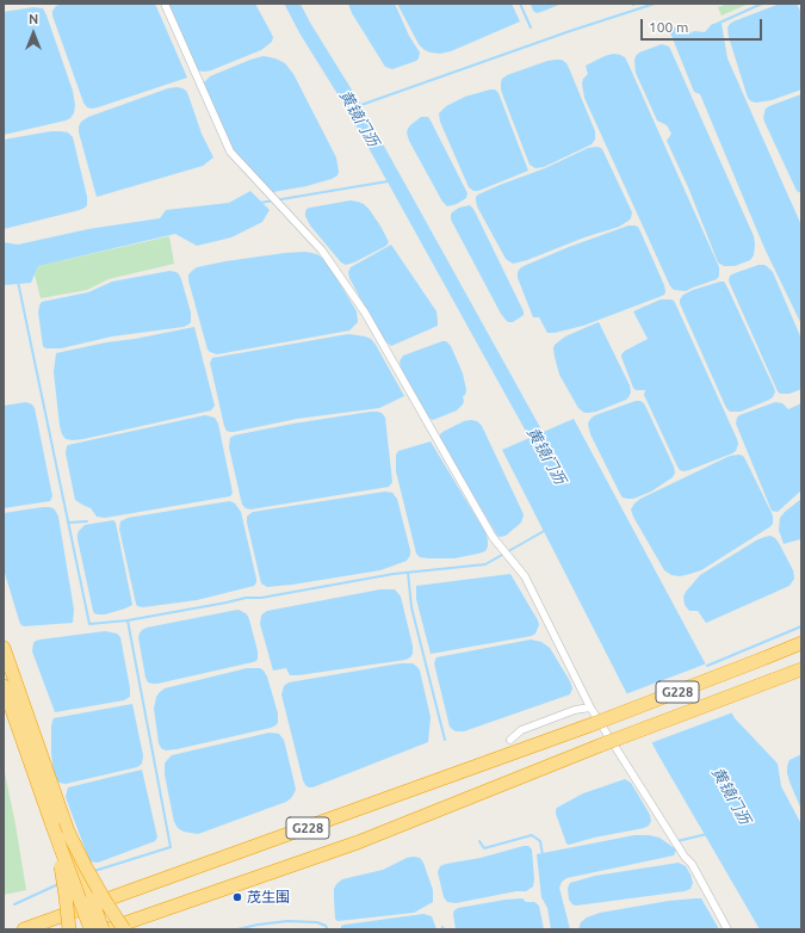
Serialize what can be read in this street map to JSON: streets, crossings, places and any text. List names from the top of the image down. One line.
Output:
{"streets":{"highway":["G228"]},"water":["黄镜门沥"],"places":["茂生围"],"scale_bar":"100 m","north":"top"}
